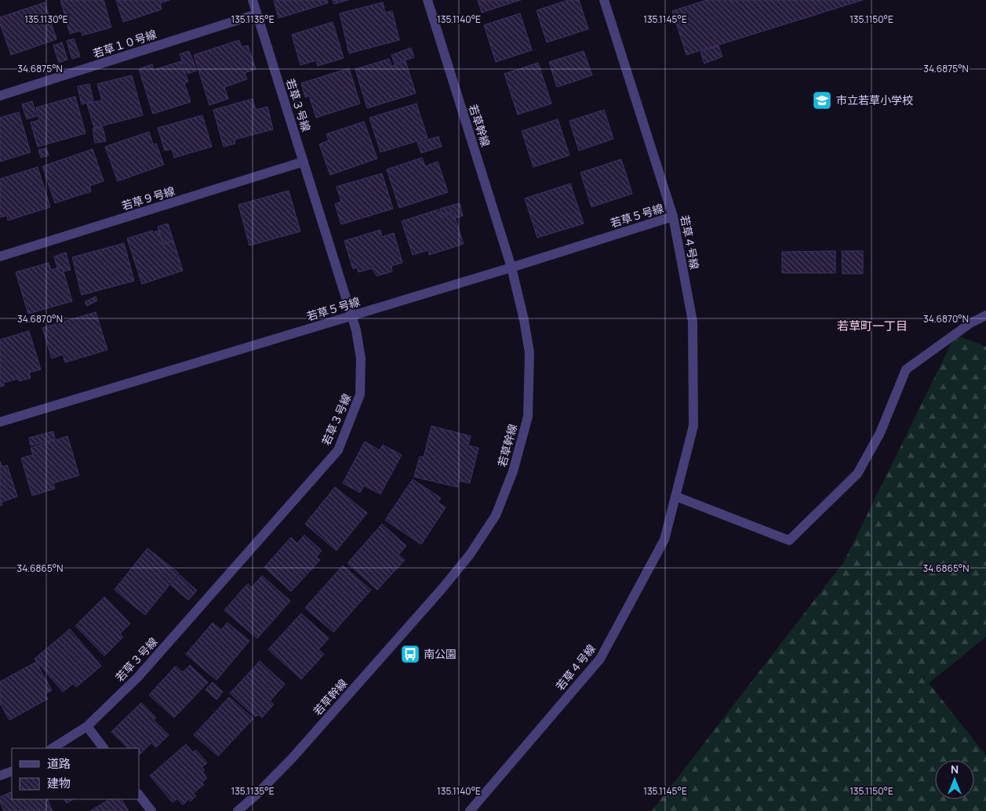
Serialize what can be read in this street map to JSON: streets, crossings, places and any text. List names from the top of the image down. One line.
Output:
{"streets":{"street":["若草１０号線","若草３号線","若草幹線","若草９号線","若草５号線","若草４号線"]},"crossings":[["若草１０号線","若草３号線"],["若草３号線","若草９号線"],["若草３号線","若草５号線"],["若草幹線","若草５号線"],["若草５号線","若草４号線"]],"districts":["若草町一丁目"],"places":{"school or university":["市立若草小学校"],"bus stop":["南公園"]},"legend":["道路","建物"],"north":"top","coordinates":["135.1130°E","135.1135°E","135.1140°E","135.1145°E","135.1150°E","34.6875°N","34.6870°N","34.6865°N"]}
